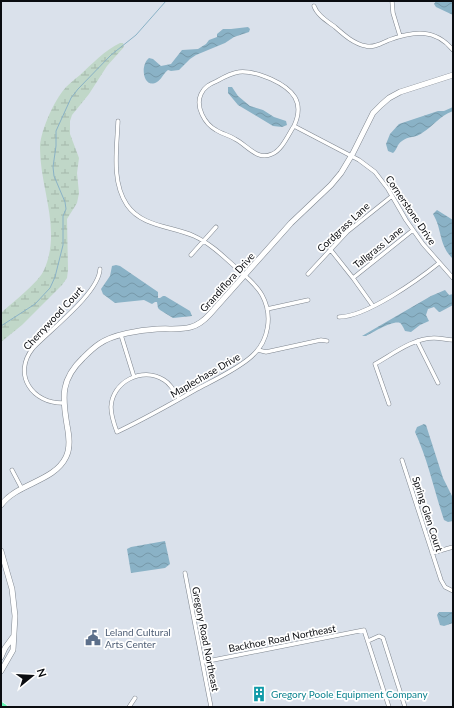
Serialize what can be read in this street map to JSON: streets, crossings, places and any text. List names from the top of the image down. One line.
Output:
{"streets":{"street":["Cornerstone Drive","Cordgrass Lane","Tallgrass Lane","Grandiflora Drive","Cherrywood Court","Maplechase Drive","Spring Glen Court","Backhoe Road Northeast","Gregory Road Northeast"]},"crossings":[["Cornerstone Drive","Cordgrass Lane"],["Cornerstone Drive","Tallgrass Lane"],["Cornerstone Drive","Grandiflora Drive"],["Grandiflora Drive","Cherrywood Court"],["Grandiflora Drive","Maplechase Drive"],["Backhoe Road Northeast","Gregory Road Northeast"]],"places":{"public building":["Leland Cultural Arts Center"],"building":["Gregory Poole Equipment Company"]},"north":"right"}
